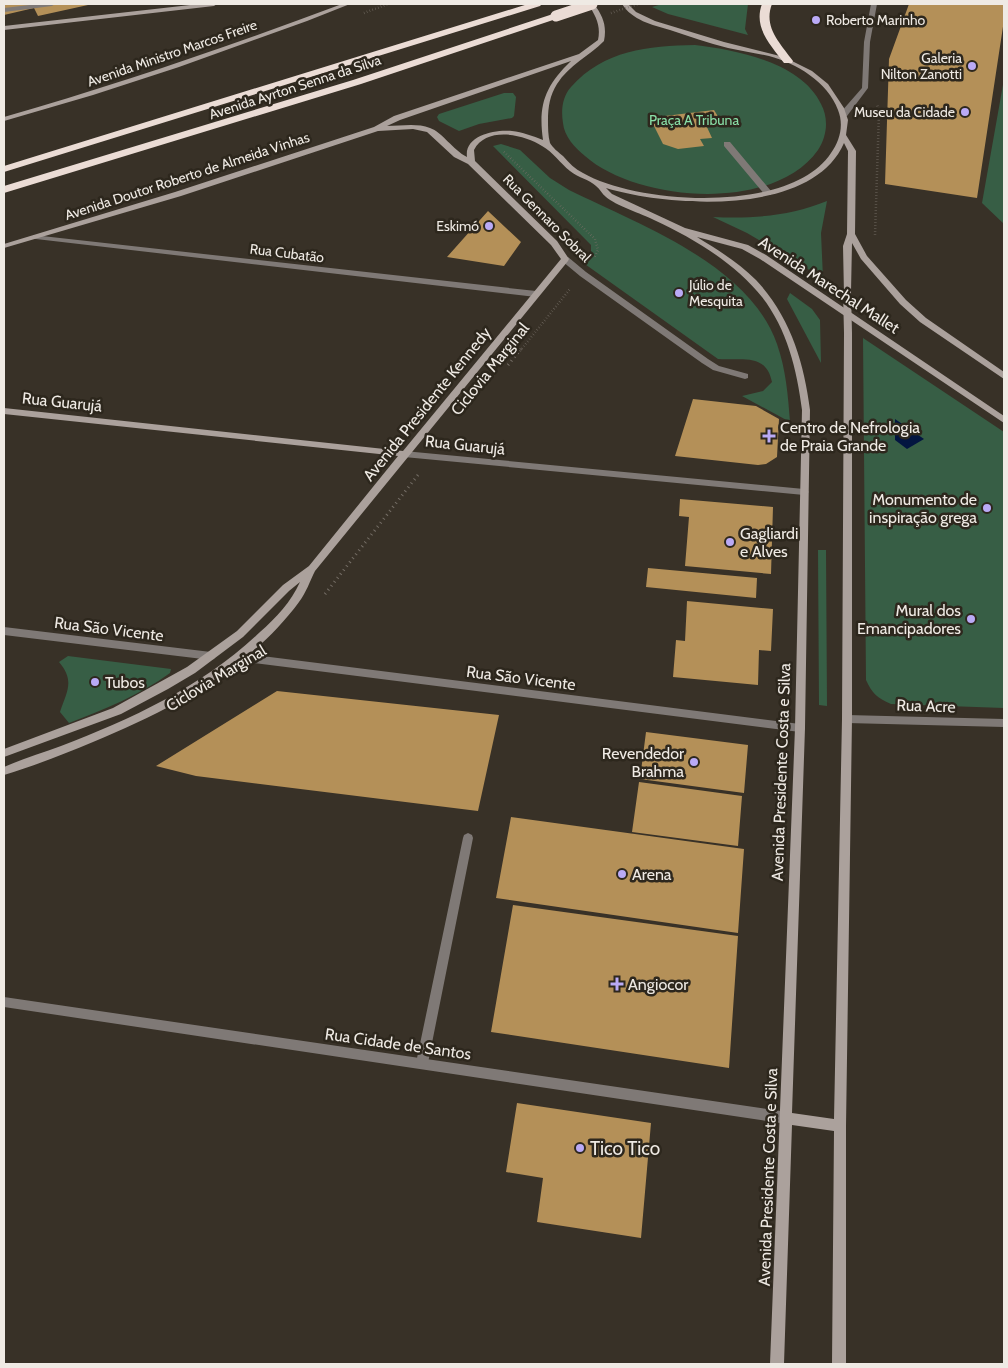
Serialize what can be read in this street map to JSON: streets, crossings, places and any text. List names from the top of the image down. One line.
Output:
{"streets":{"highway":["Avenida Ayrton Senna da Silva"],"main road":["Avenida Ministro Marcos Freire","Avenida Doutor Roberto de Almeida Vinhas","Rua Gennaro Sobral","Avenida Marechal Mallet","Rua Guarujá","Avenida Presidente Kennedy","Avenida Presidente Costa e Silva"],"street":["Rua Cubatão","Rua São Vicente","Rua Acre","Rua Cidade de Santos"],"path":["Ciclovia Marginal"]},"crossings":[["Avenida Doutor Roberto de Almeida Vinhas","Rua Gennaro Sobral"],["Avenida Doutor Roberto de Almeida Vinhas","Rua Cubatão"],["Rua Gennaro Sobral","Ciclovia Marginal"],["Rua Gennaro Sobral","Avenida Presidente Kennedy"],["Rua Cubatão","Avenida Presidente Kennedy"],["Avenida Marechal Mallet","Avenida Presidente Costa e Silva"],["Rua Guarujá","Avenida Presidente Kennedy"],["Rua Guarujá","Avenida Presidente Costa e Silva"],["Avenida Presidente Kennedy","Rua São Vicente"],["Rua São Vicente","Avenida Presidente Costa e Silva"],["Avenida Presidente Costa e Silva","Rua Cidade de Santos"]],"parks":["Praça A Tribuna"],"places":{"other":["Roberto Marinho","Galeria Nilton Zanotti","Museu da Cidade","Eskimó","Júlio de Mesquita","Monumento de inspiração grega","Gagliardi e Alves","Mural dos Emancipadores","Tubos","Revendedor Brahma","Arena","Tico Tico"],"health":["Centro de Nefrologia de Praia Grande","Angiocor"]}}
